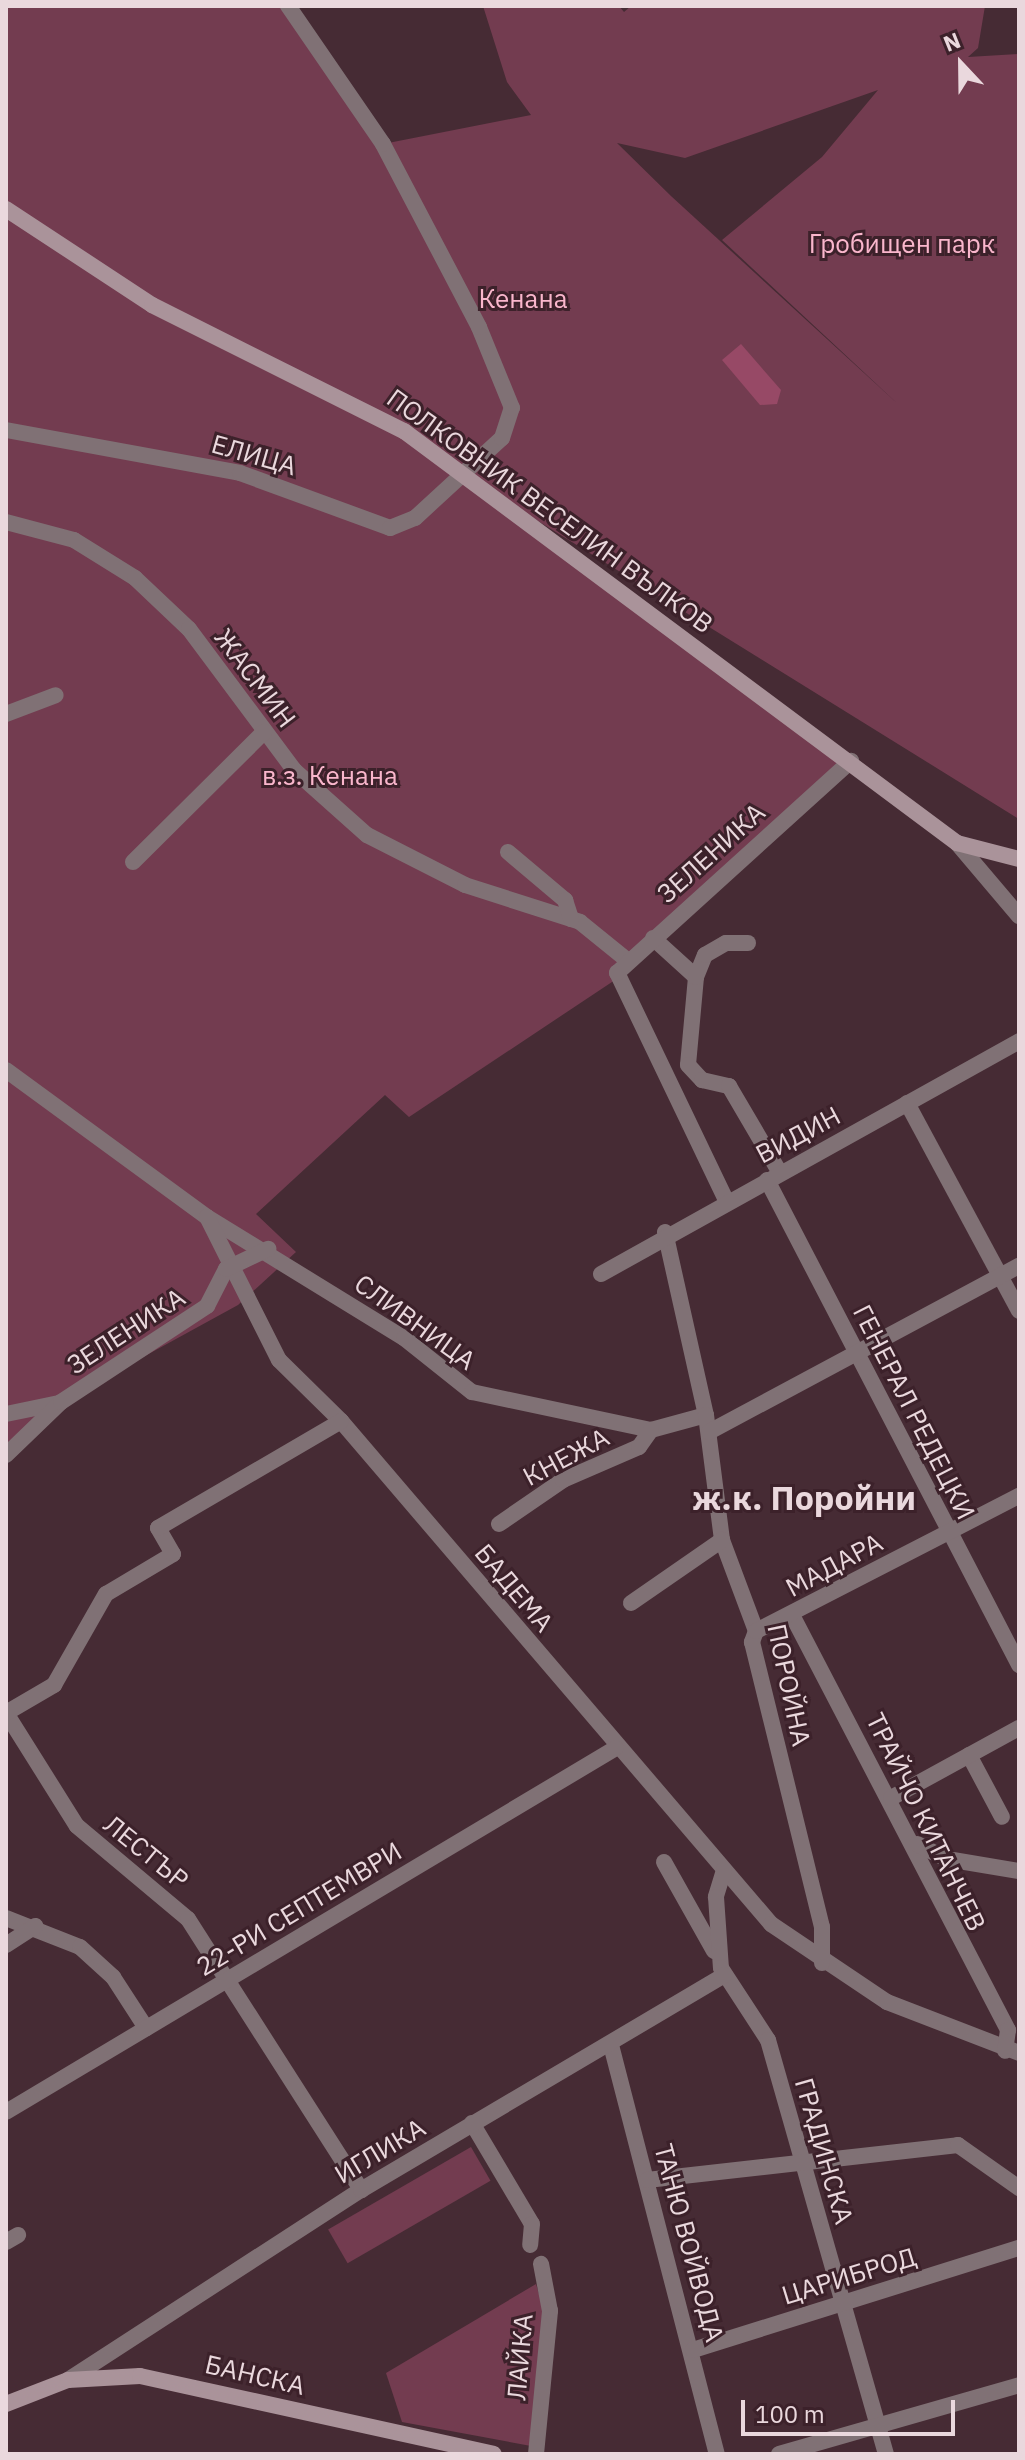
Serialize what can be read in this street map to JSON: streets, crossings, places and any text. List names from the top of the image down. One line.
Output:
{"streets":{"main road":["ПОЛКОВНИК ВЕСЕЛИН ВЪЛКОВ","БАНСКА"],"street":["ЕЛИЦА","ЖАСМИН","ЗЕЛЕНИКА","ВИДИН","СЛИВНИЦА","ГЕНЕРАЛ РЕДЕЦКИ","КНЕЖА","МАДАРА","БАДЕМА","ПОРОЙНА","ТРАЙЧО КИТАНЧЕВ","ЛЕСТЪР","22-РИ СЕПТЕМВРИ","ИГЛИКА","ГРАДИНСКА","ТАНЮ ВОЙВОДА","ЦАРИБРОД","ЛАЙКА"]},"crossings":[["ЕЛИЦА","ПОЛКОВНИК ВЕСЕЛИН ВЪЛКОВ"],["ПОЛКОВНИК ВЕСЕЛИН ВЪЛКОВ","ЗЕЛЕНИКА"],["ЖАСМИН","ЗЕЛЕНИКА"],["ЗЕЛЕНИКА","СЛИВНИЦА"],["ЗЕЛЕНИКА","БАДЕМА"],["ВИДИН","ГЕНЕРАЛ РЕДЕЦКИ"],["ВИДИН","ПОРОЙНА"],["СЛИВНИЦА","КНЕЖА"],["СЛИВНИЦА","БАДЕМА"],["СЛИВНИЦА","ПОРОЙНА"],["ГЕНЕРАЛ РЕДЕЦКИ","МАДАРА"],["МАДАРА","ПОРОЙНА"],["МАДАРА","ТРАЙЧО КИТАНЧЕВ"],["БАДЕМА","ПОРОЙНА"],["БАДЕМА","ТРАЙЧО КИТАНЧЕВ"],["БАДЕМА","22-РИ СЕПТЕМВРИ"],["ЛЕСТЪР","22-РИ СЕПТЕМВРИ"],["ЛЕСТЪР","ИГЛИКА"],["ИГЛИКА","ГРАДИНСКА"],["ИГЛИКА","ТАНЮ ВОЙВОДА"],["ИГЛИКА","БАНСКА"],["ГРАДИНСКА","ЦАРИБРОД"],["ТАНЮ ВОЙВОДА","ЦАРИБРОД"]],"districts":["ж.к. Поройни"],"parks":["Гробищен парк","Кенана","в.з. Кенана"],"scale_bar":"100 m","north":"top"}
